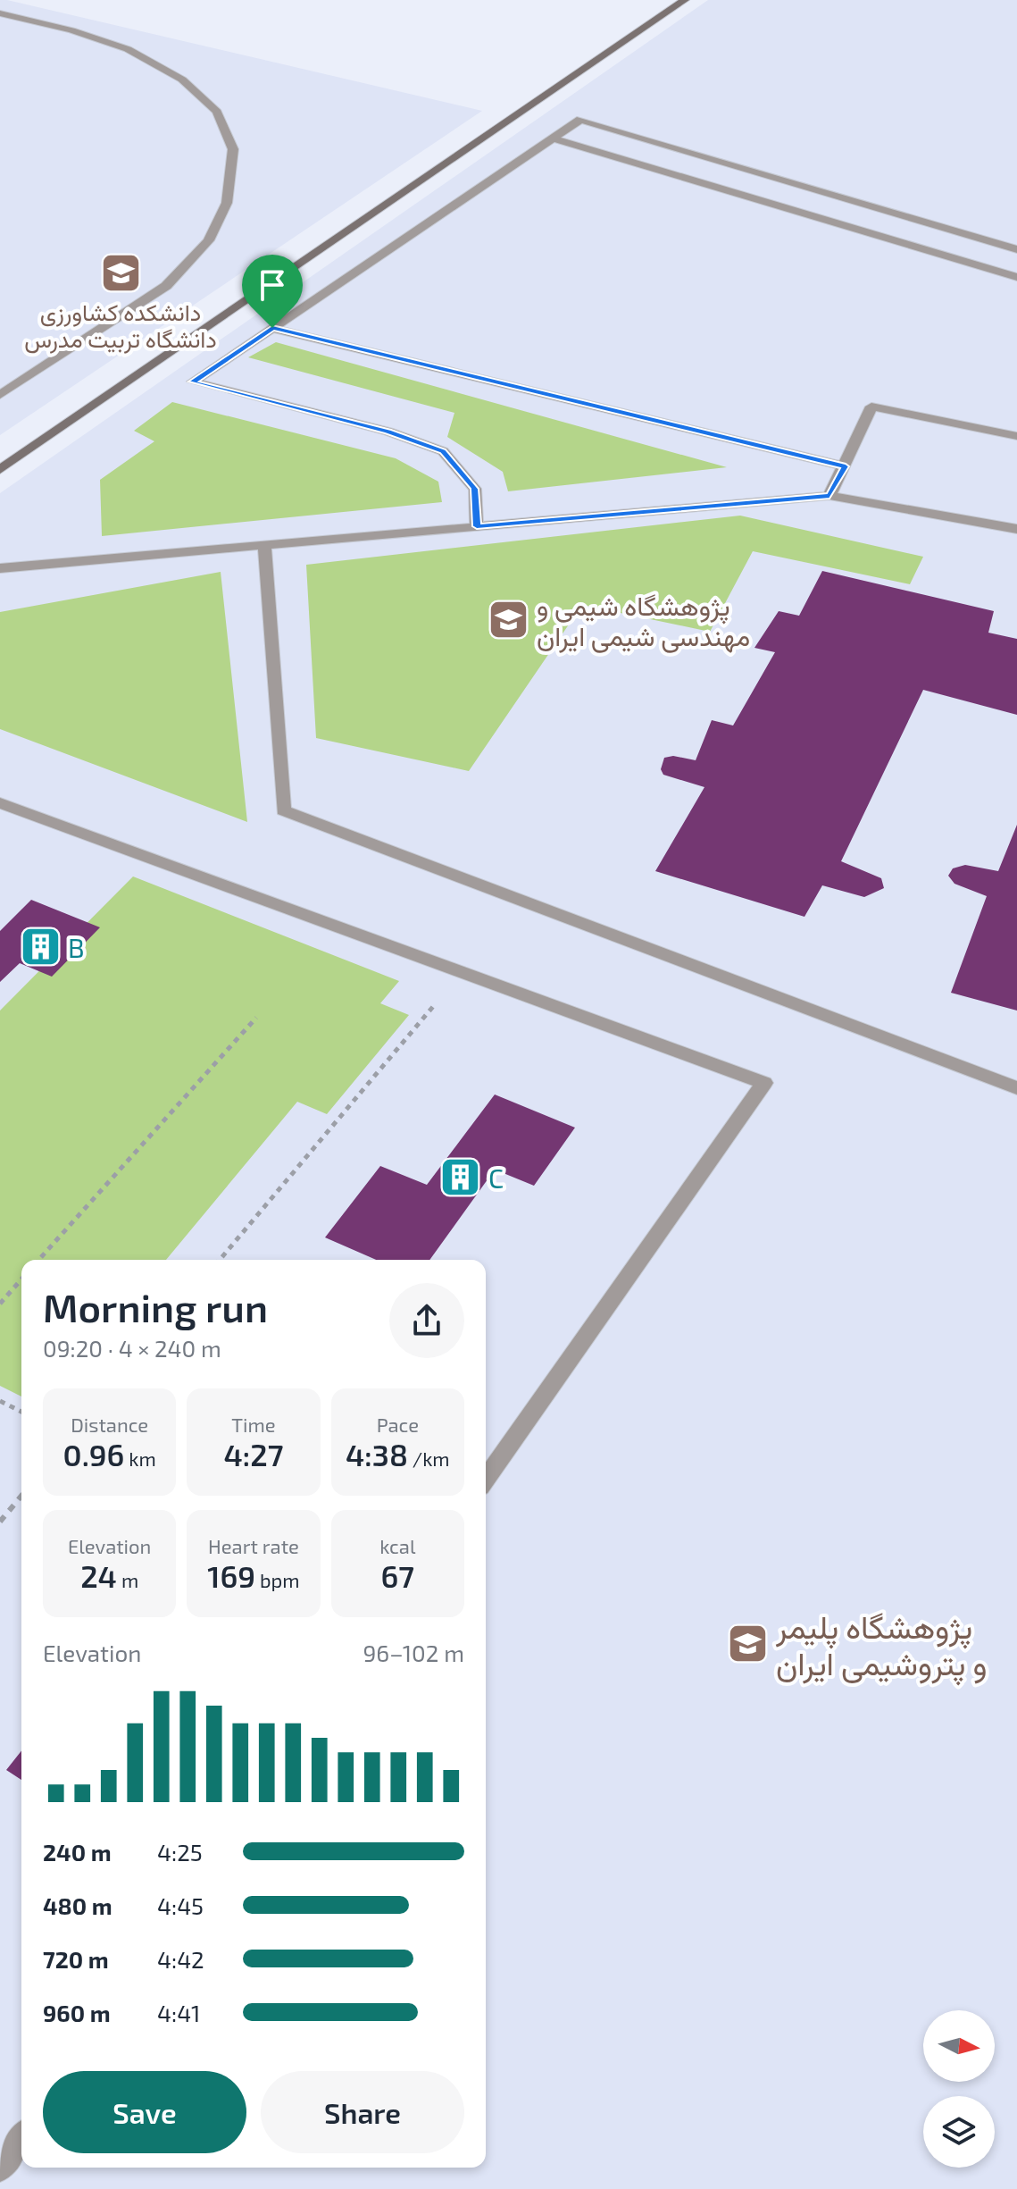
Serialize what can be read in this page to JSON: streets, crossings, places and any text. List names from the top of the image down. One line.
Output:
{"places":{"school or university":["دانشکده کشاورزی دانشگاه تربیت مدرس","پژوهشگاه شیمی و مهندسی شیمی ایران","پژوهشگاه پلیمر و پتروشیمی ایران"],"building":["B","C"]},"north":"right","page":{"heading":["Morning run","09:20 · 4 × 240 m"],"stats":[["Distance","0.96 km"],["Time","4:27"],["Pace","4:38 /km"],["Elevation","24 m"],["Heart rate","169 bpm"],["kcal","67"]],"chart":["Elevation","96–102 m"],"list":[{"name":"240 m","note":"4:25"},{"name":"480 m","note":"4:45"},{"name":"720 m","note":"4:42"},{"name":"960 m","note":"4:41"}],"buttons":["Save","Share"]}}
